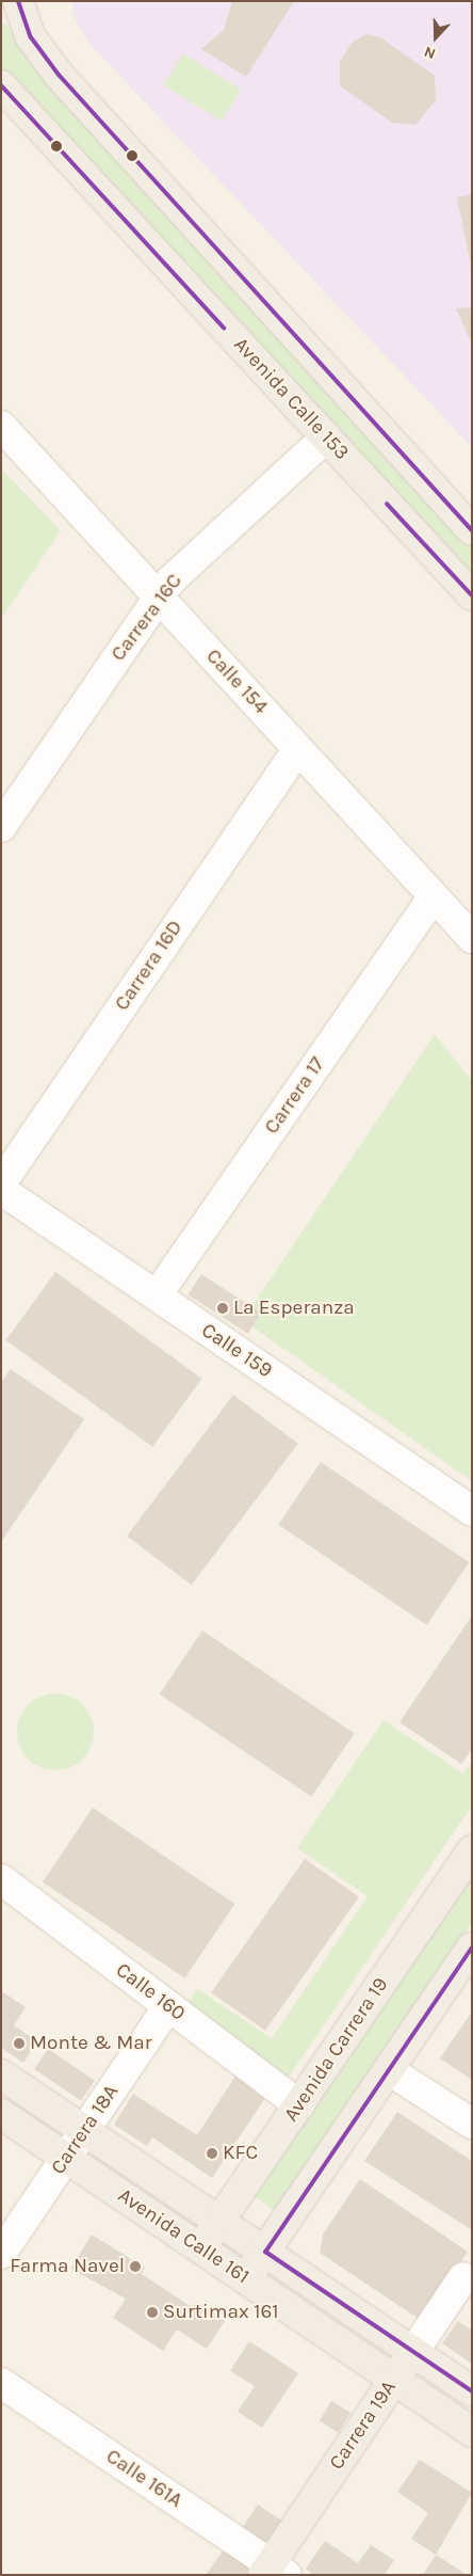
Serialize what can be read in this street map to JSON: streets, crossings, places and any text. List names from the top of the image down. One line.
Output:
{"streets":{"main road":["Avenida Calle 153","Avenida Carrera 19","Avenida Calle 161","Carrera 19A"],"street":["Carrera 16C","Calle 154","Carrera 16D","Carrera 17","Calle 159","Calle 160","Carrera 18A","Calle 161A"]},"crossings":[["Avenida Calle 153","Carrera 16C"],["Carrera 16C","Calle 154"],["Calle 154","Carrera 16D"],["Calle 154","Carrera 17"],["Carrera 17","Calle 159"],["Calle 160","Avenida Carrera 19"],["Calle 160","Carrera 18A"],["Avenida Carrera 19","Avenida Calle 161"],["Carrera 18A","Avenida Calle 161"],["Avenida Calle 161","Carrera 19A"],["Carrera 19A","Calle 161A"]],"places":["La Esperanza","Monte & Mar","KFC","Farma Navel","Surtimax 161"],"north":"bottom"}
